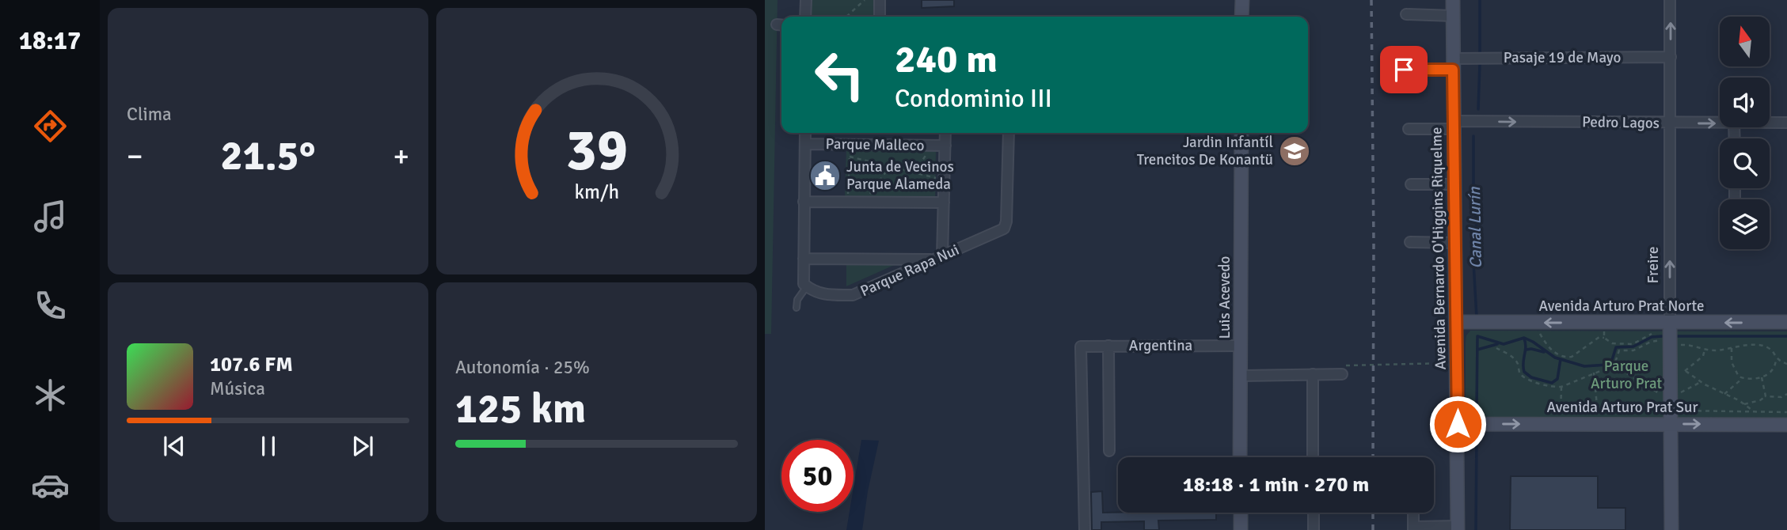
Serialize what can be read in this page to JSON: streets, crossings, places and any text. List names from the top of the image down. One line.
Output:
{"streets":{"main road":["Avenida Bernardo O'Higgins Riquelme","Freire","Luis Acevedo","Avenida Arturo Prat Norte","Avenida Arturo Prat Sur"],"street":["Pasaje 19 de Mayo","Pedro Lagos","Parque Malleco","Parque Rapa Nui","Argentina"]},"crossings":[["Pasaje 19 de Mayo","Avenida Bernardo O'Higgins Riquelme"],["Pasaje 19 de Mayo","Freire"],["Pedro Lagos","Avenida Bernardo O'Higgins Riquelme"],["Pedro Lagos","Freire"],["Avenida Bernardo O'Higgins Riquelme","Avenida Arturo Prat Norte"],["Avenida Bernardo O'Higgins Riquelme","Avenida Arturo Prat Sur"],["Freire","Avenida Arturo Prat Norte"],["Freire","Avenida Arturo Prat Sur"],["Luis Acevedo","Argentina"]],"one_way":["Pedro Lagos","Freire","Avenida Arturo Prat Norte","Avenida Arturo Prat Sur"],"water":["Canal Lurín"],"parks":["Parque Arturo Prat"],"places":{"school or university":["Jardin Infantíl Trencitos De Konantü"],"public building":["Junta de Vecinos Parque Alameda"]},"north":"top","page":{"tabs":"18:17","tile":["Clima",["Autonomía · 25%","125 km"]],"turn":["240 m","Condominio III"],"heat":["−","21.5°","+"],"song":["107.6 FM","Música"],"limit":"50","trip":"18:18 · 1 min · 270 m","gauge":["39","km/h"]}}
